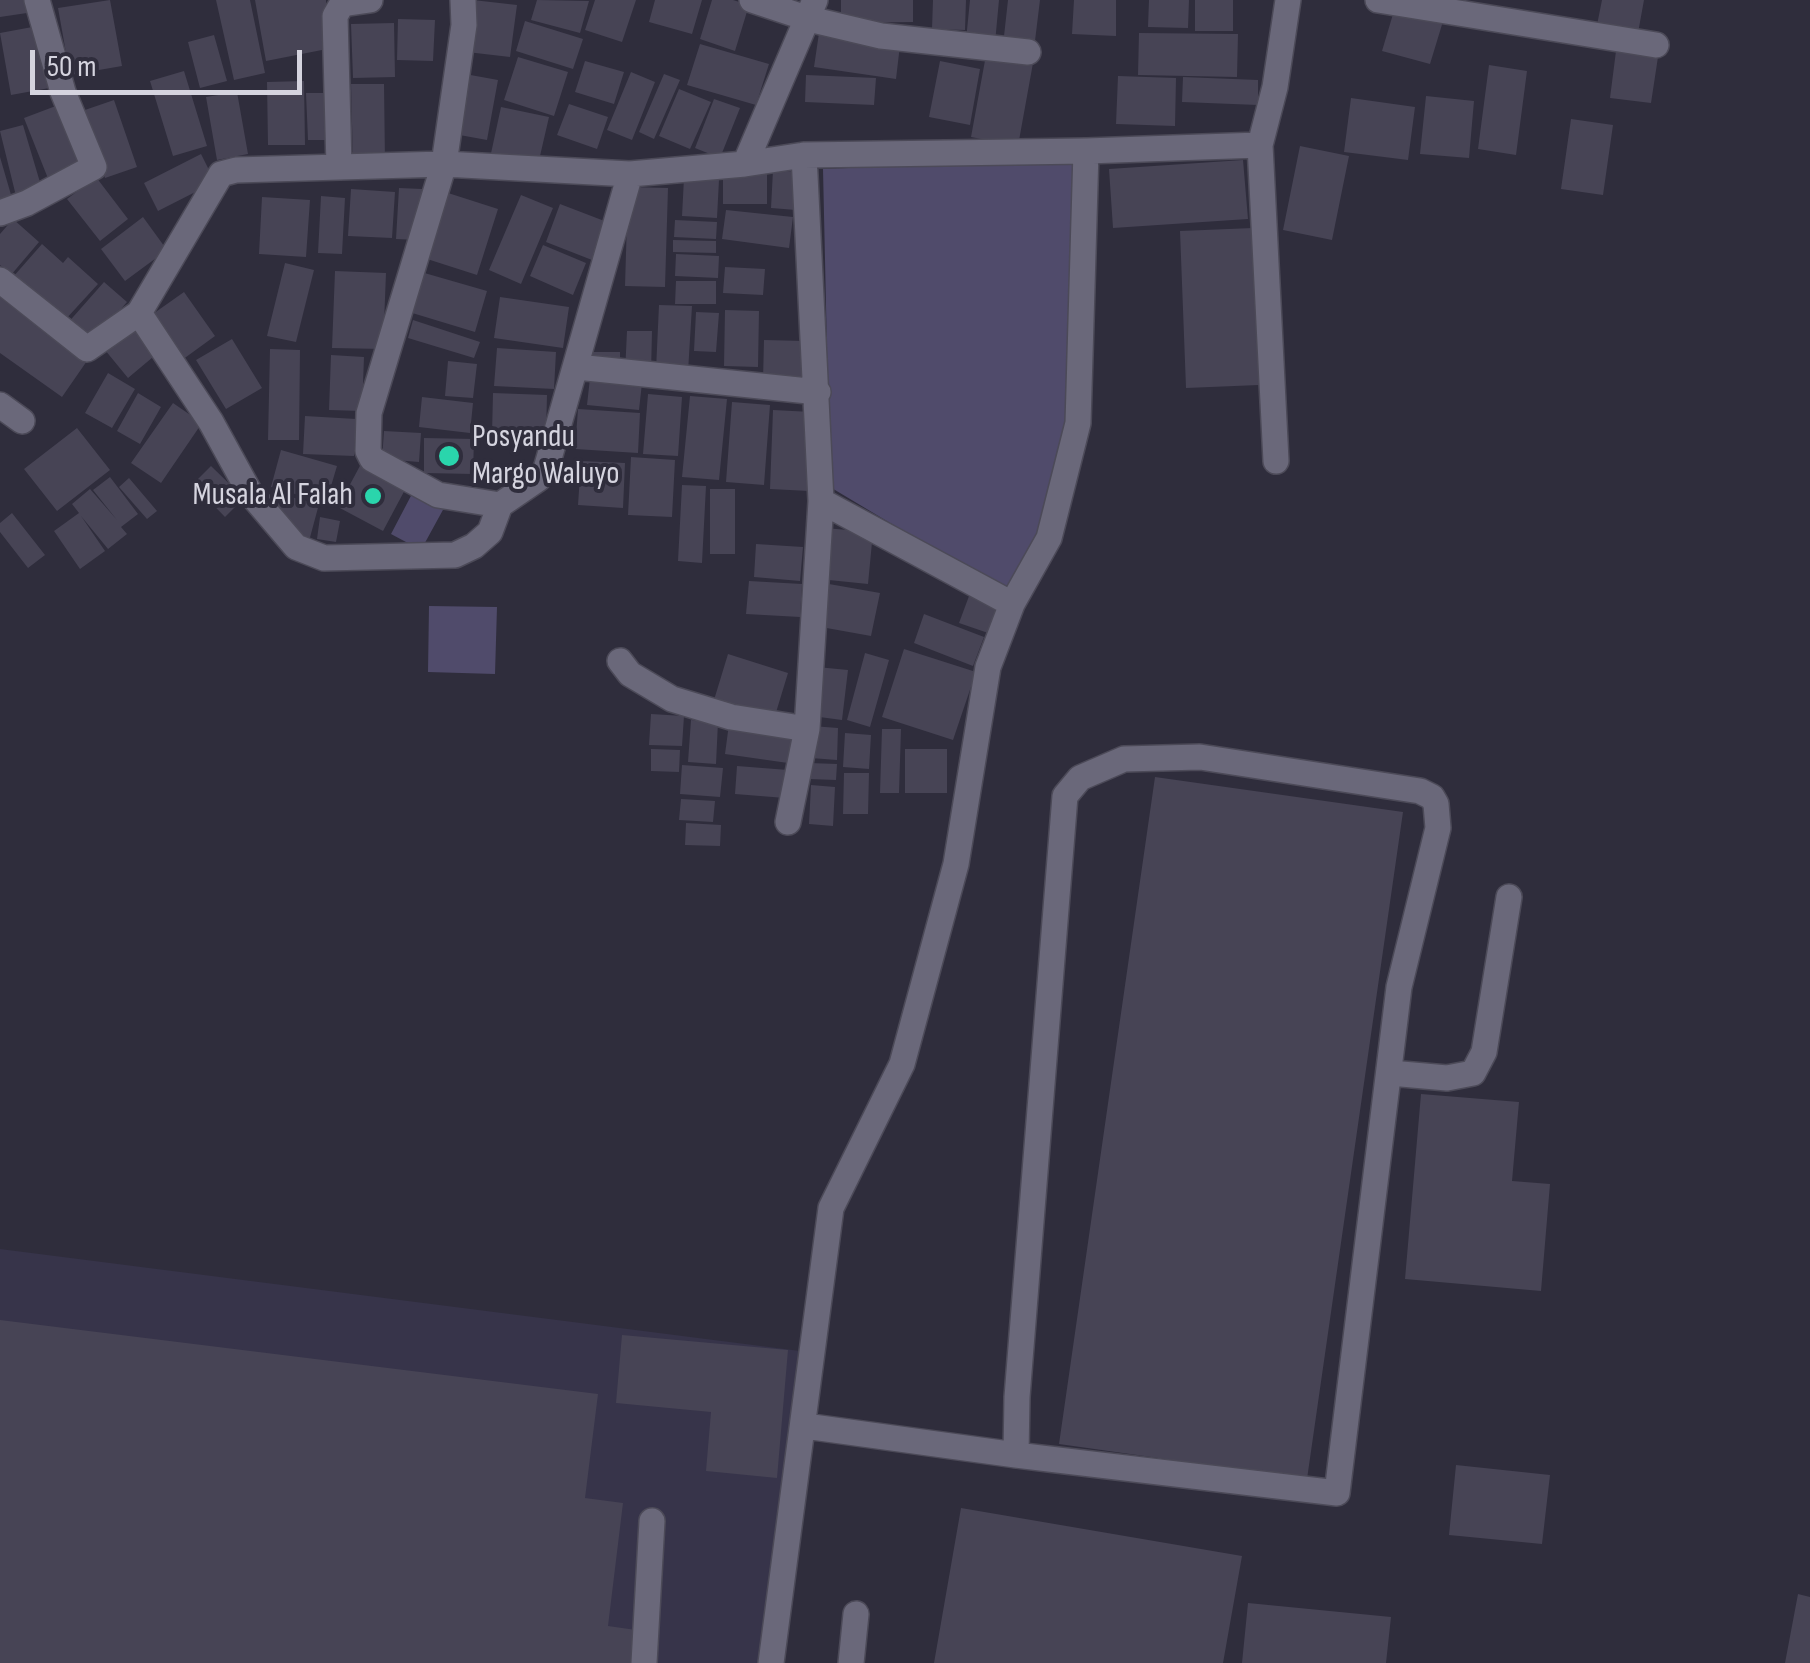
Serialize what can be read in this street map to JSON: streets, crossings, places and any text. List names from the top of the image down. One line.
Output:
{"places":["Posyandu Margo Waluyo","Musala Al Falah"],"scale_bar":"50 m"}
